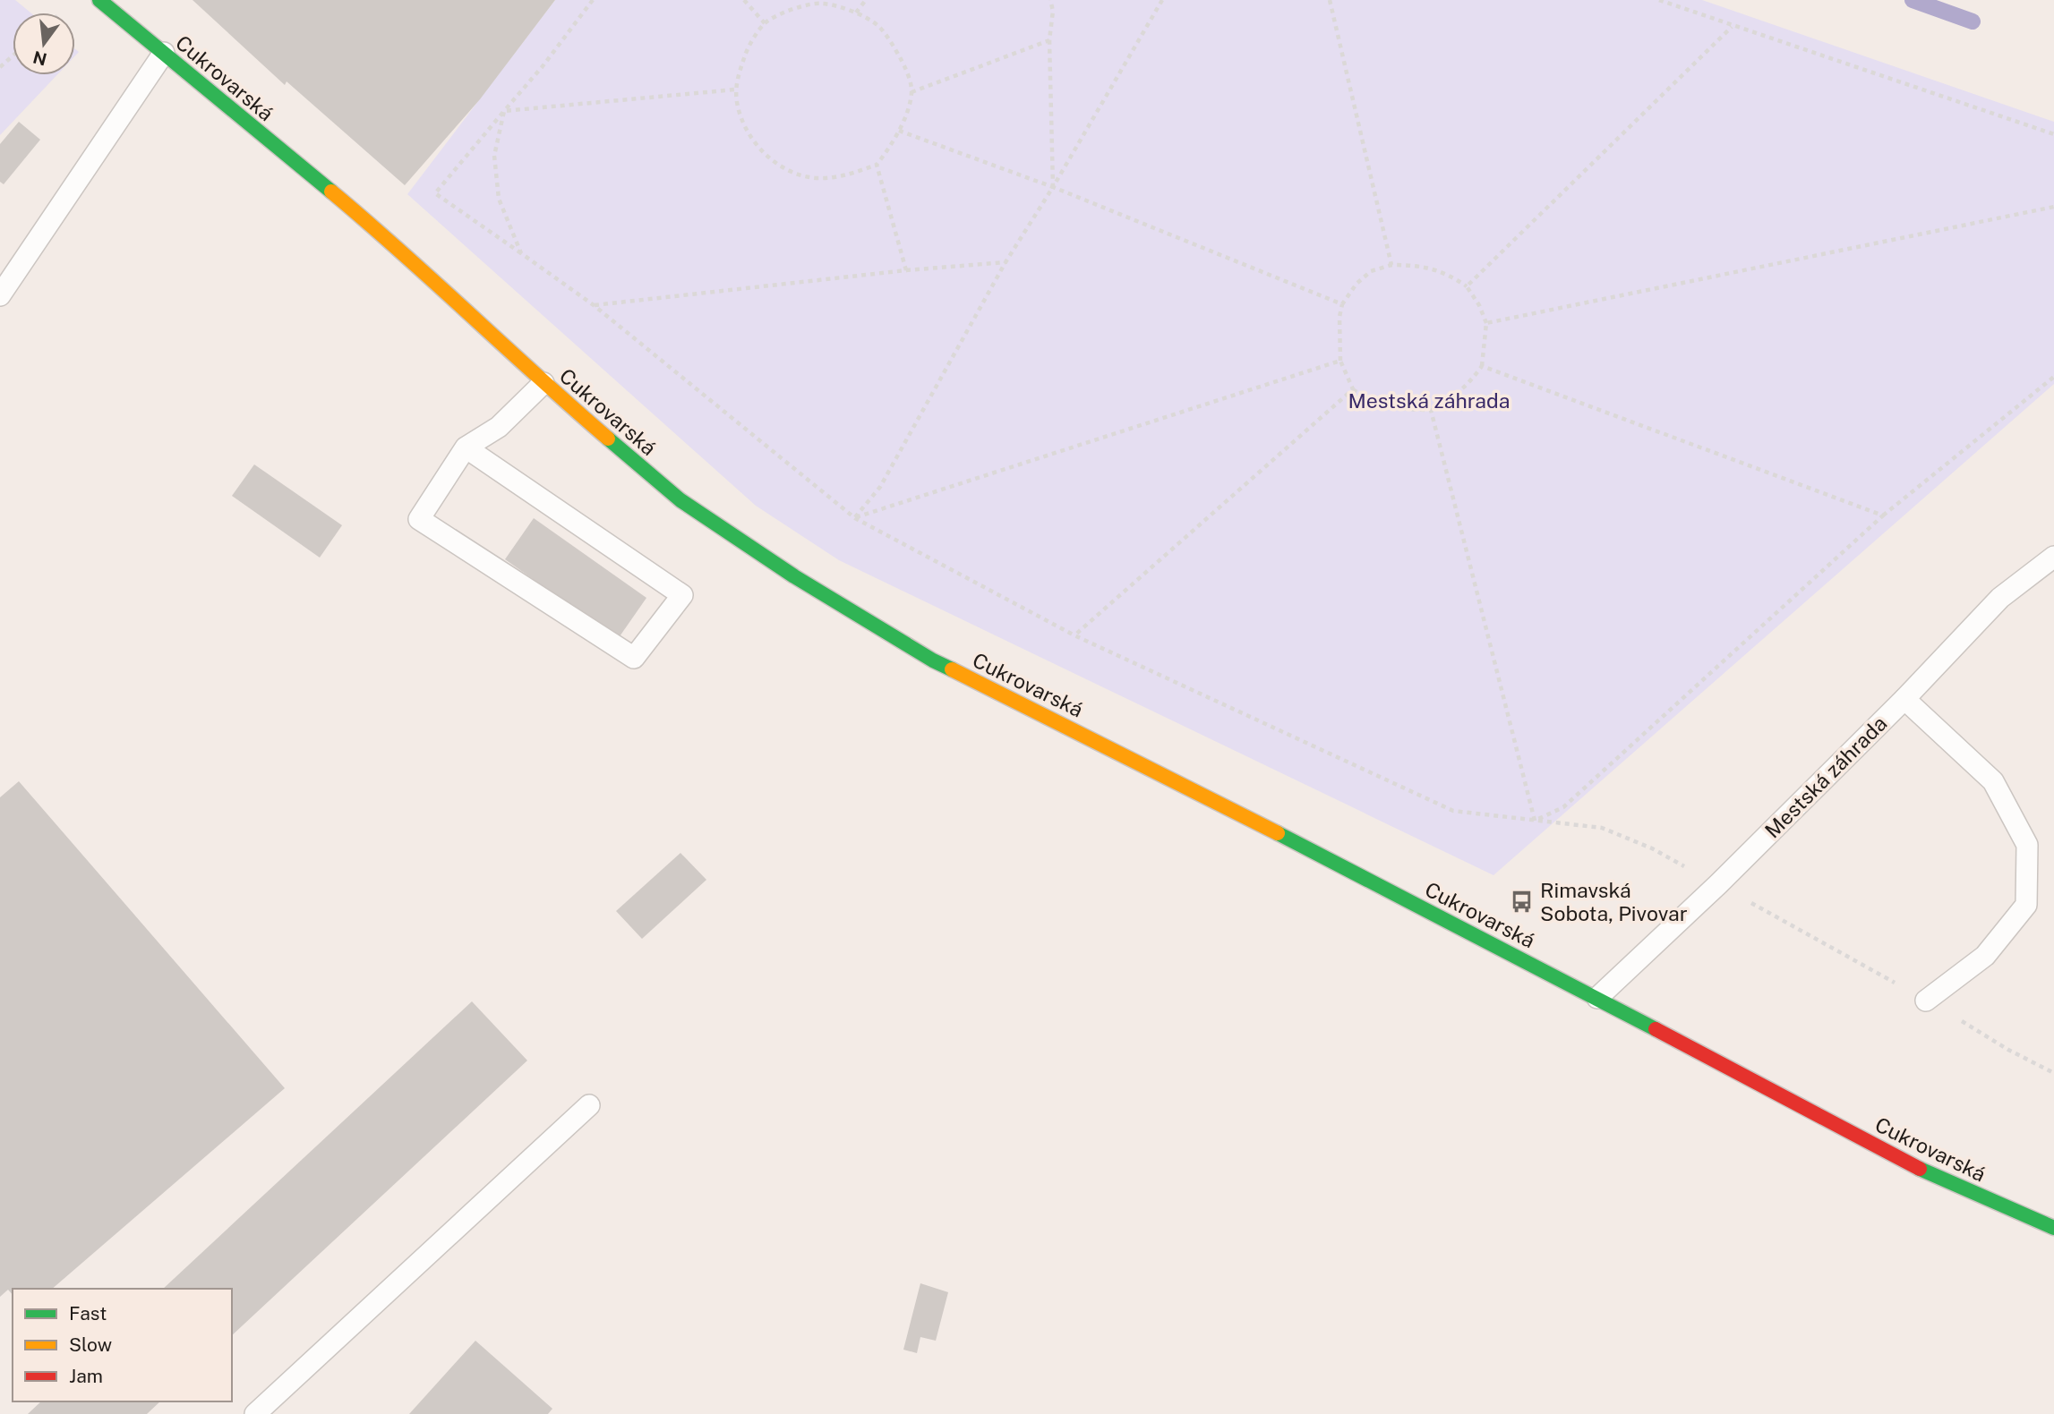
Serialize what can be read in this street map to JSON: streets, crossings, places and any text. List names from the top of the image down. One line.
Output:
{"streets":{"main road":["Cukrovarská"],"lane":["Mestská záhrada"]},"crossings":[["Cukrovarská","Mestská záhrada"]],"parks":["Mestská záhrada"],"places":{"bus stop":["Rimavská Sobota, Pivovar"]},"legend":["Fast","Slow","Jam"],"north":"bottom"}
